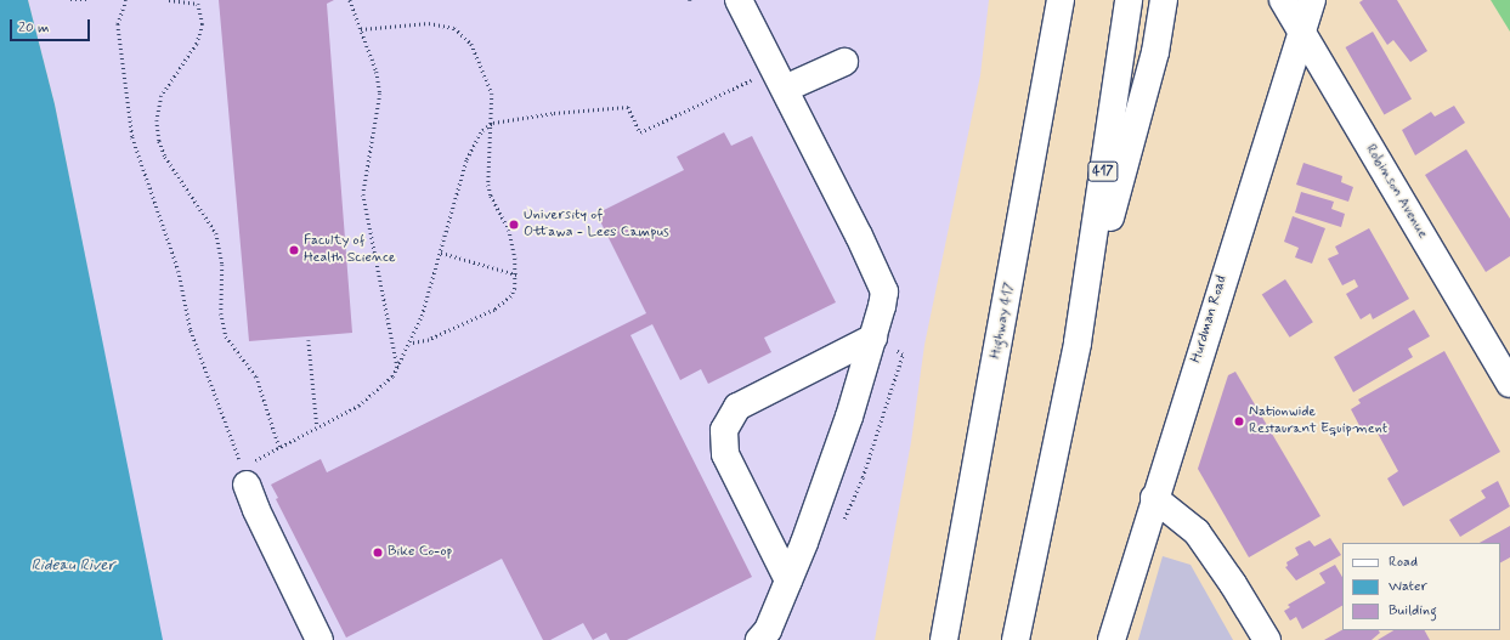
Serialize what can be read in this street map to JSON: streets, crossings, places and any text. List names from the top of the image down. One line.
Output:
{"streets":{"main road":["417","Robinson Avenue","Hurdman Road","Highway 417"]},"crossings":[["Robinson Avenue","Hurdman Road"]],"water":["Rideau River"],"places":["University of Ottawa - Lees Campus","Faculty of Health Science","Nationwide Restaurant Equipment","Bike Co-op"],"legend":["Road","Water","Building"],"scale_bar":"20 m"}
